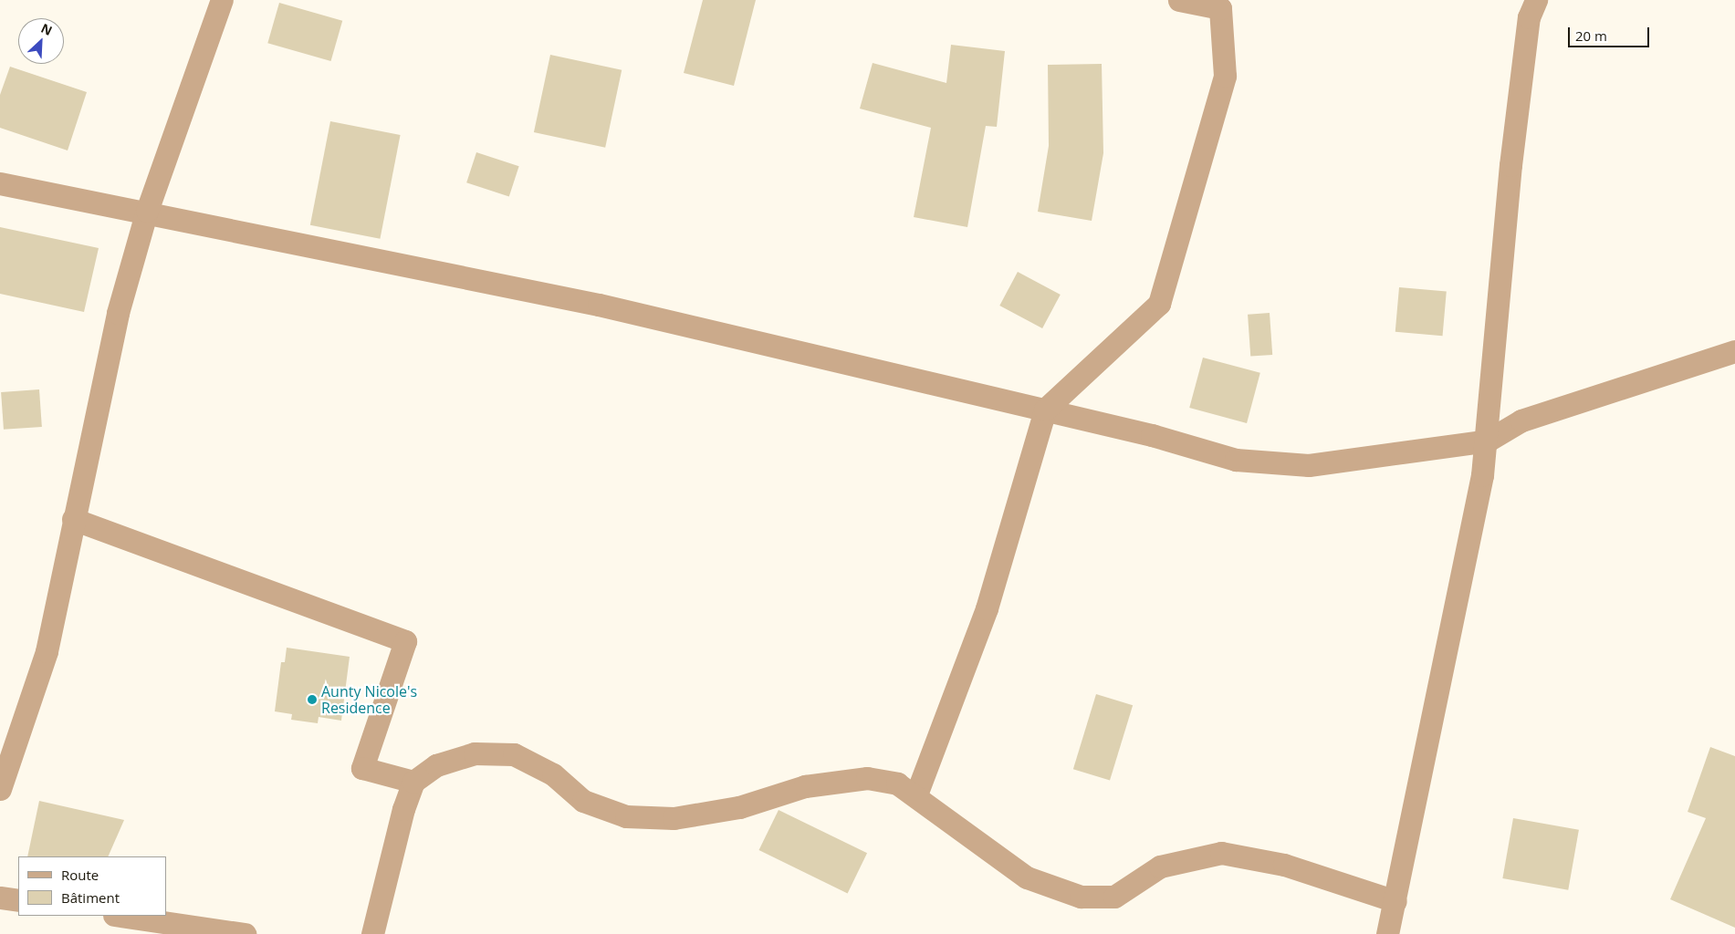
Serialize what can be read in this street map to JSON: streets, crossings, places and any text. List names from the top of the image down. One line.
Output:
{"places":["Aunty Nicole's Residence"],"legend":["Route","Bâtiment"],"scale_bar":"20 m","north":"top right"}
